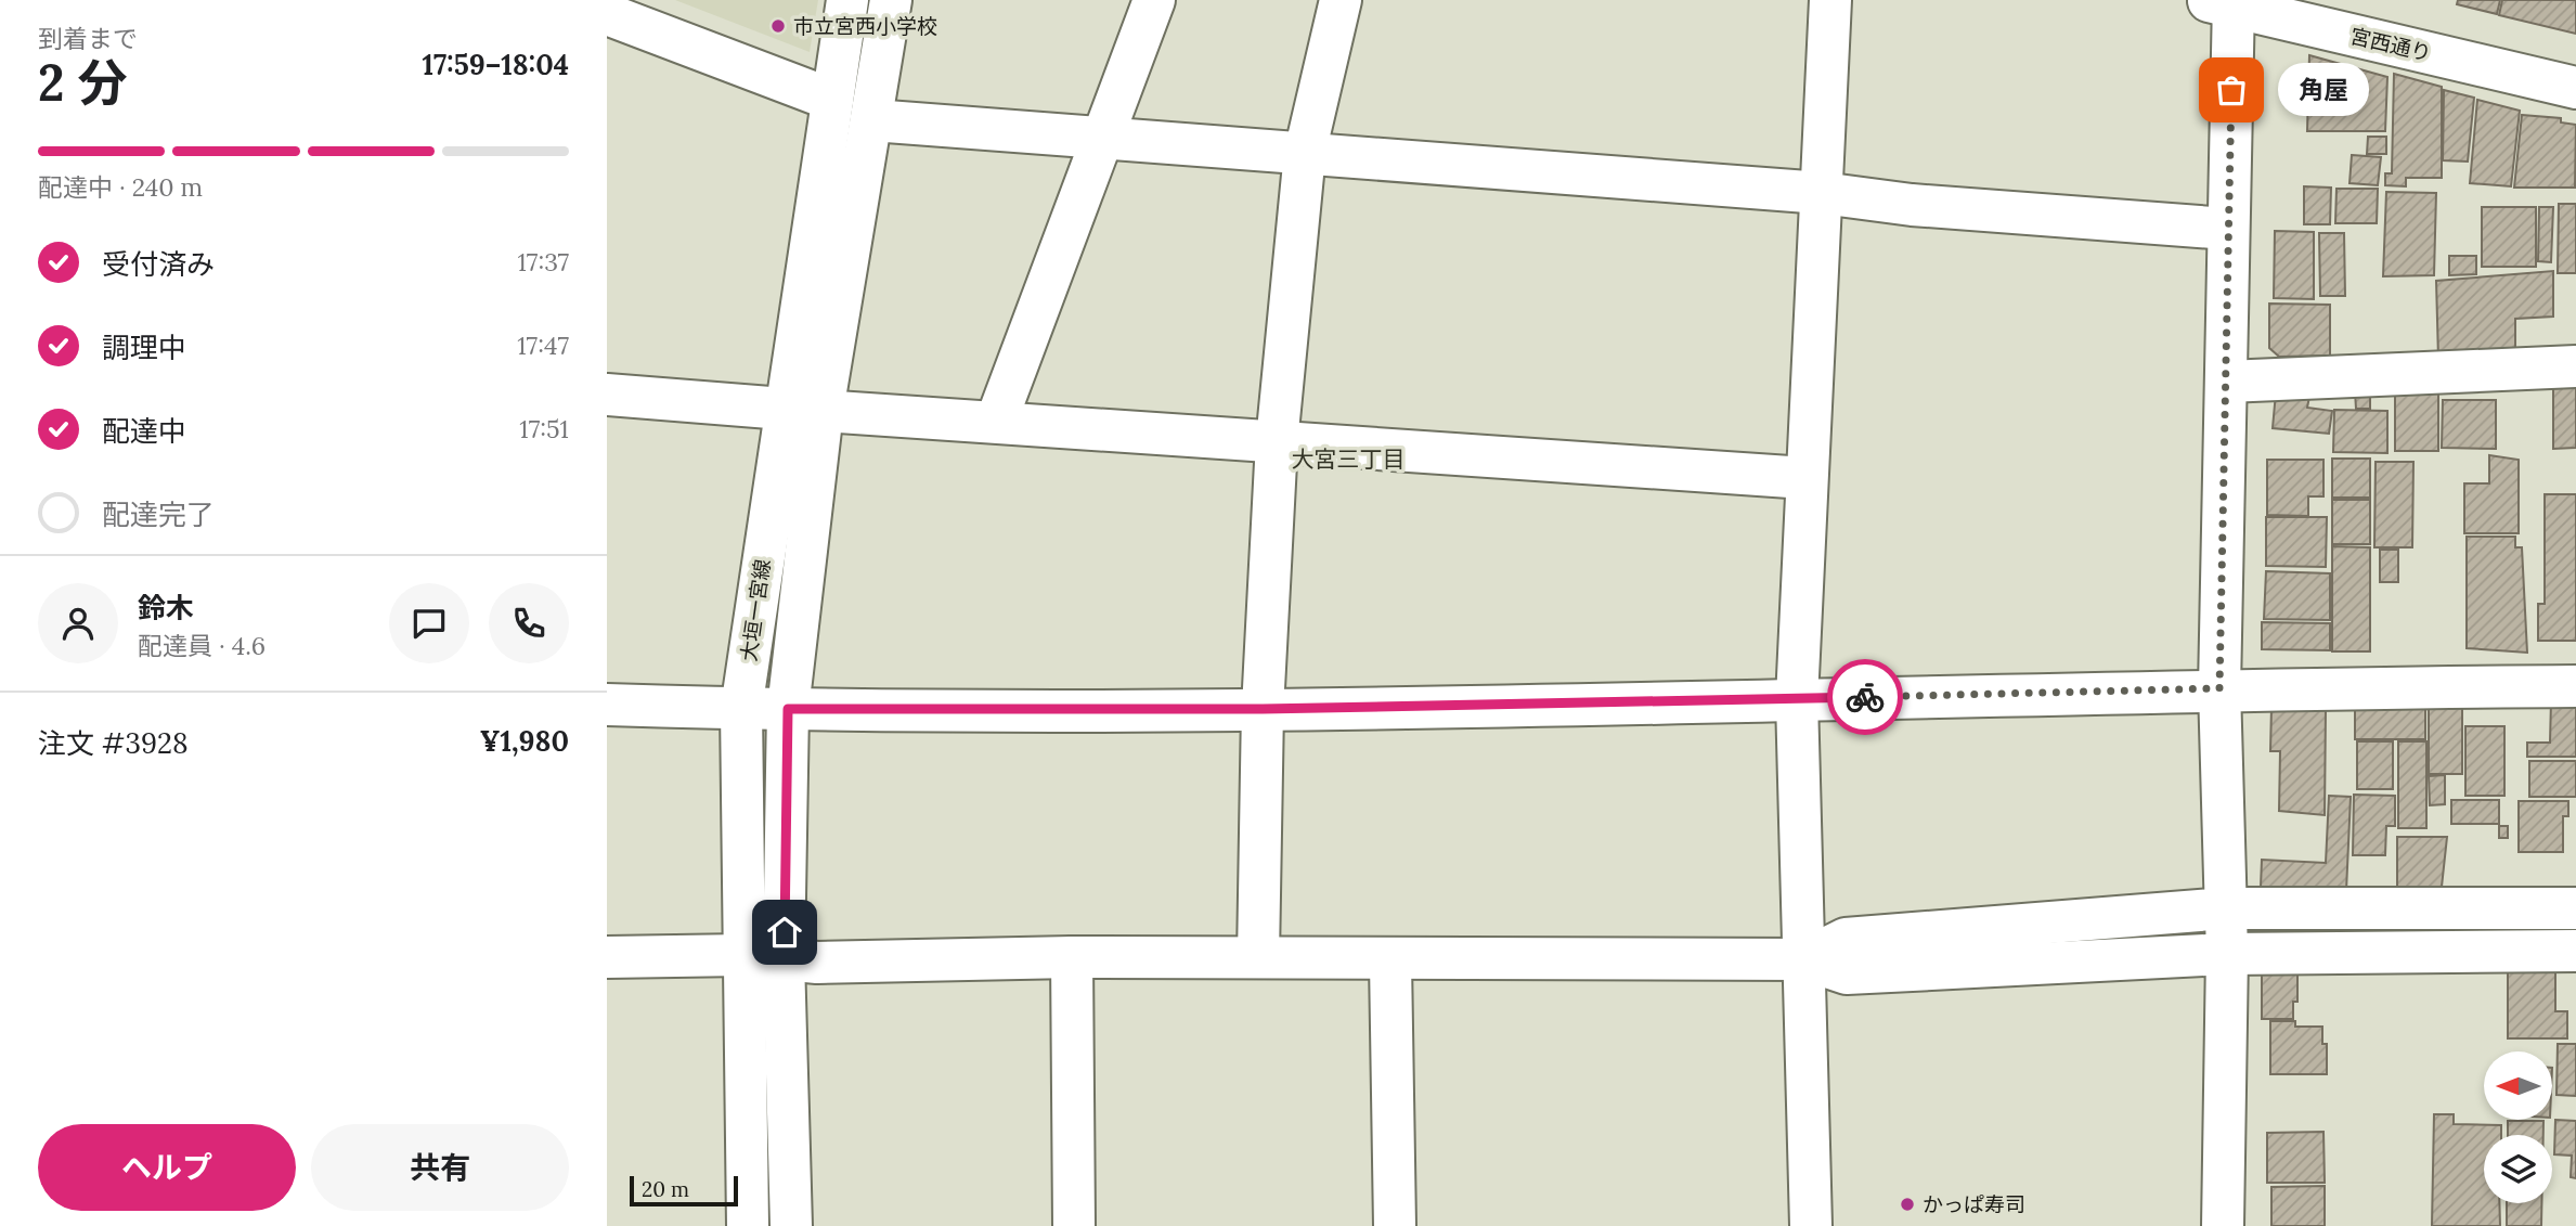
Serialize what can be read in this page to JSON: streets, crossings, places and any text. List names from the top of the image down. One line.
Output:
{"streets":{"street":["宮西通り","大垣一宮線"]},"districts":["大宮三丁目"],"places":["市立宮西小学校","角屋","かっぱ寿司"],"scale_bar":"20 m","north":"left","page":{"heading":["2 分","到着まで","17:59–18:04"],"panel":["鈴木","配達員 · 4.6","注文 #3928","¥1,980"],"bubble":"角屋","bar":"配達中 · 240 m","list":[["受付済み","17:37"],["調理中","17:47"],["配達中","17:51"],"配達完了"],"buttons":["ヘルプ","共有"],"scale":"20 m"}}
